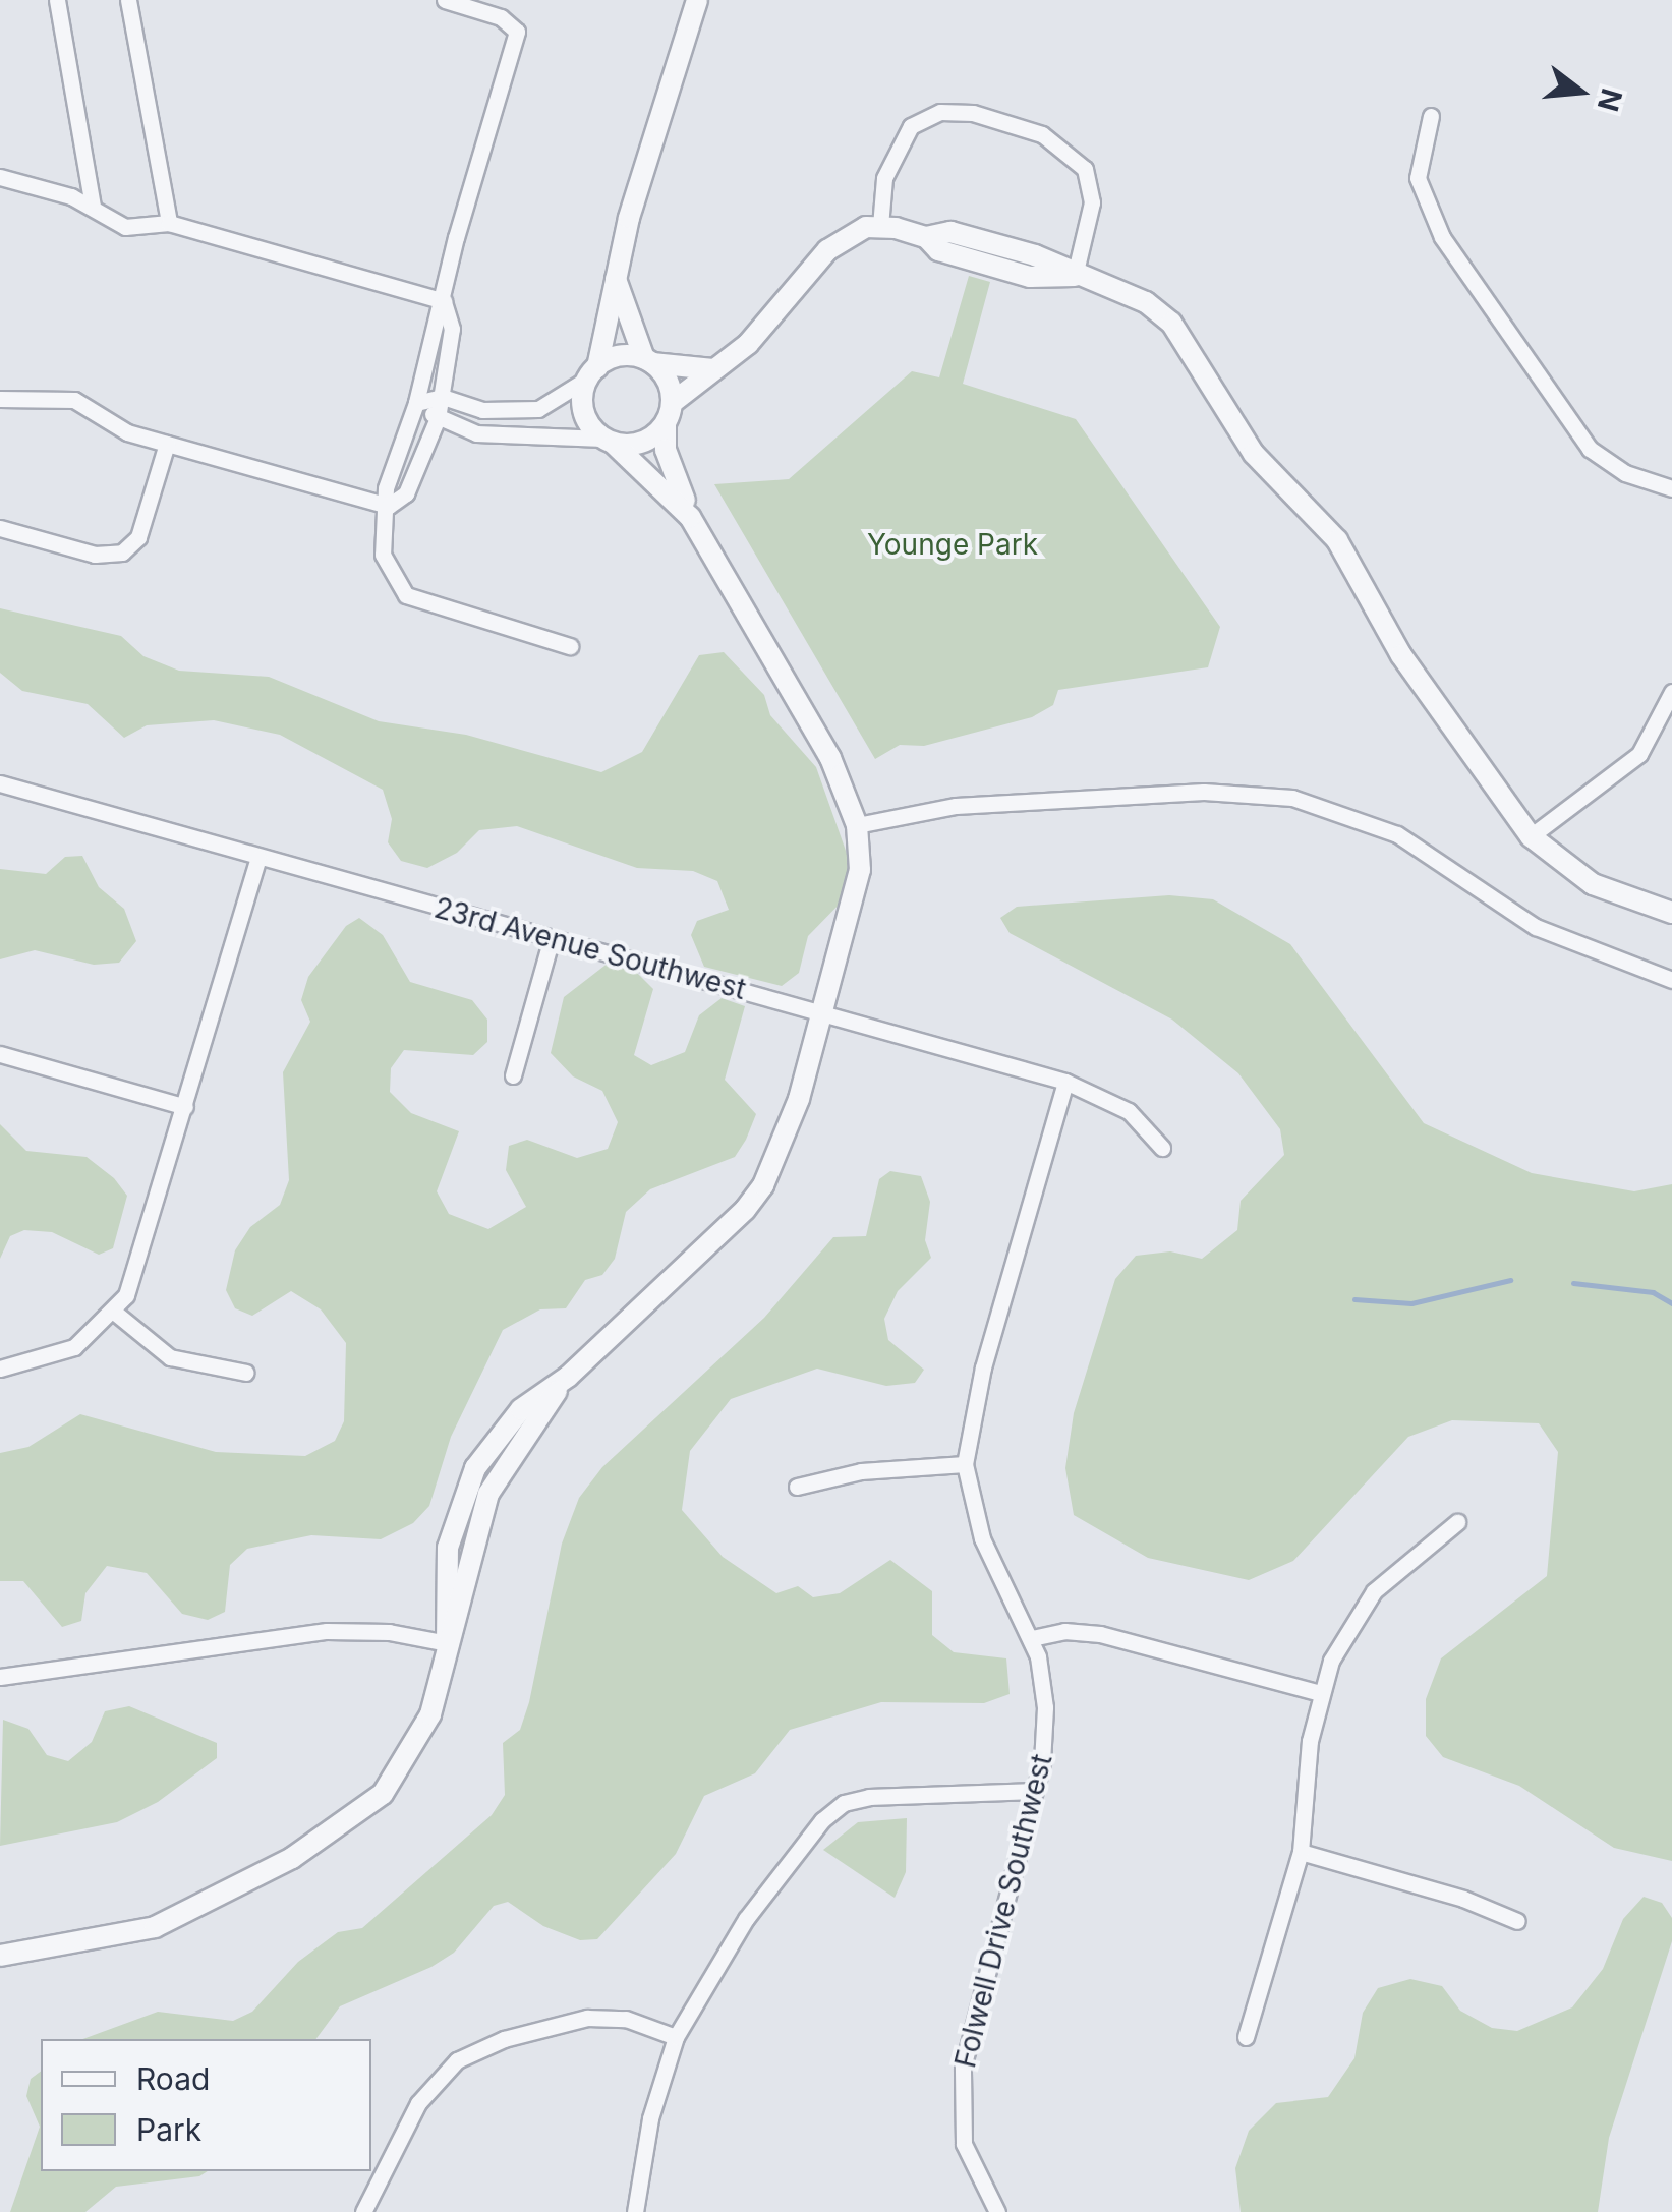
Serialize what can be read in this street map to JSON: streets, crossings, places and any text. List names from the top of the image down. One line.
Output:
{"streets":{"street":["23rd Avenue Southwest","Folwell Drive Southwest"]},"crossings":[["23rd Avenue Southwest","Folwell Drive Southwest"]],"parks":["Younge Park"],"legend":["Road","Park"],"north":"right"}
